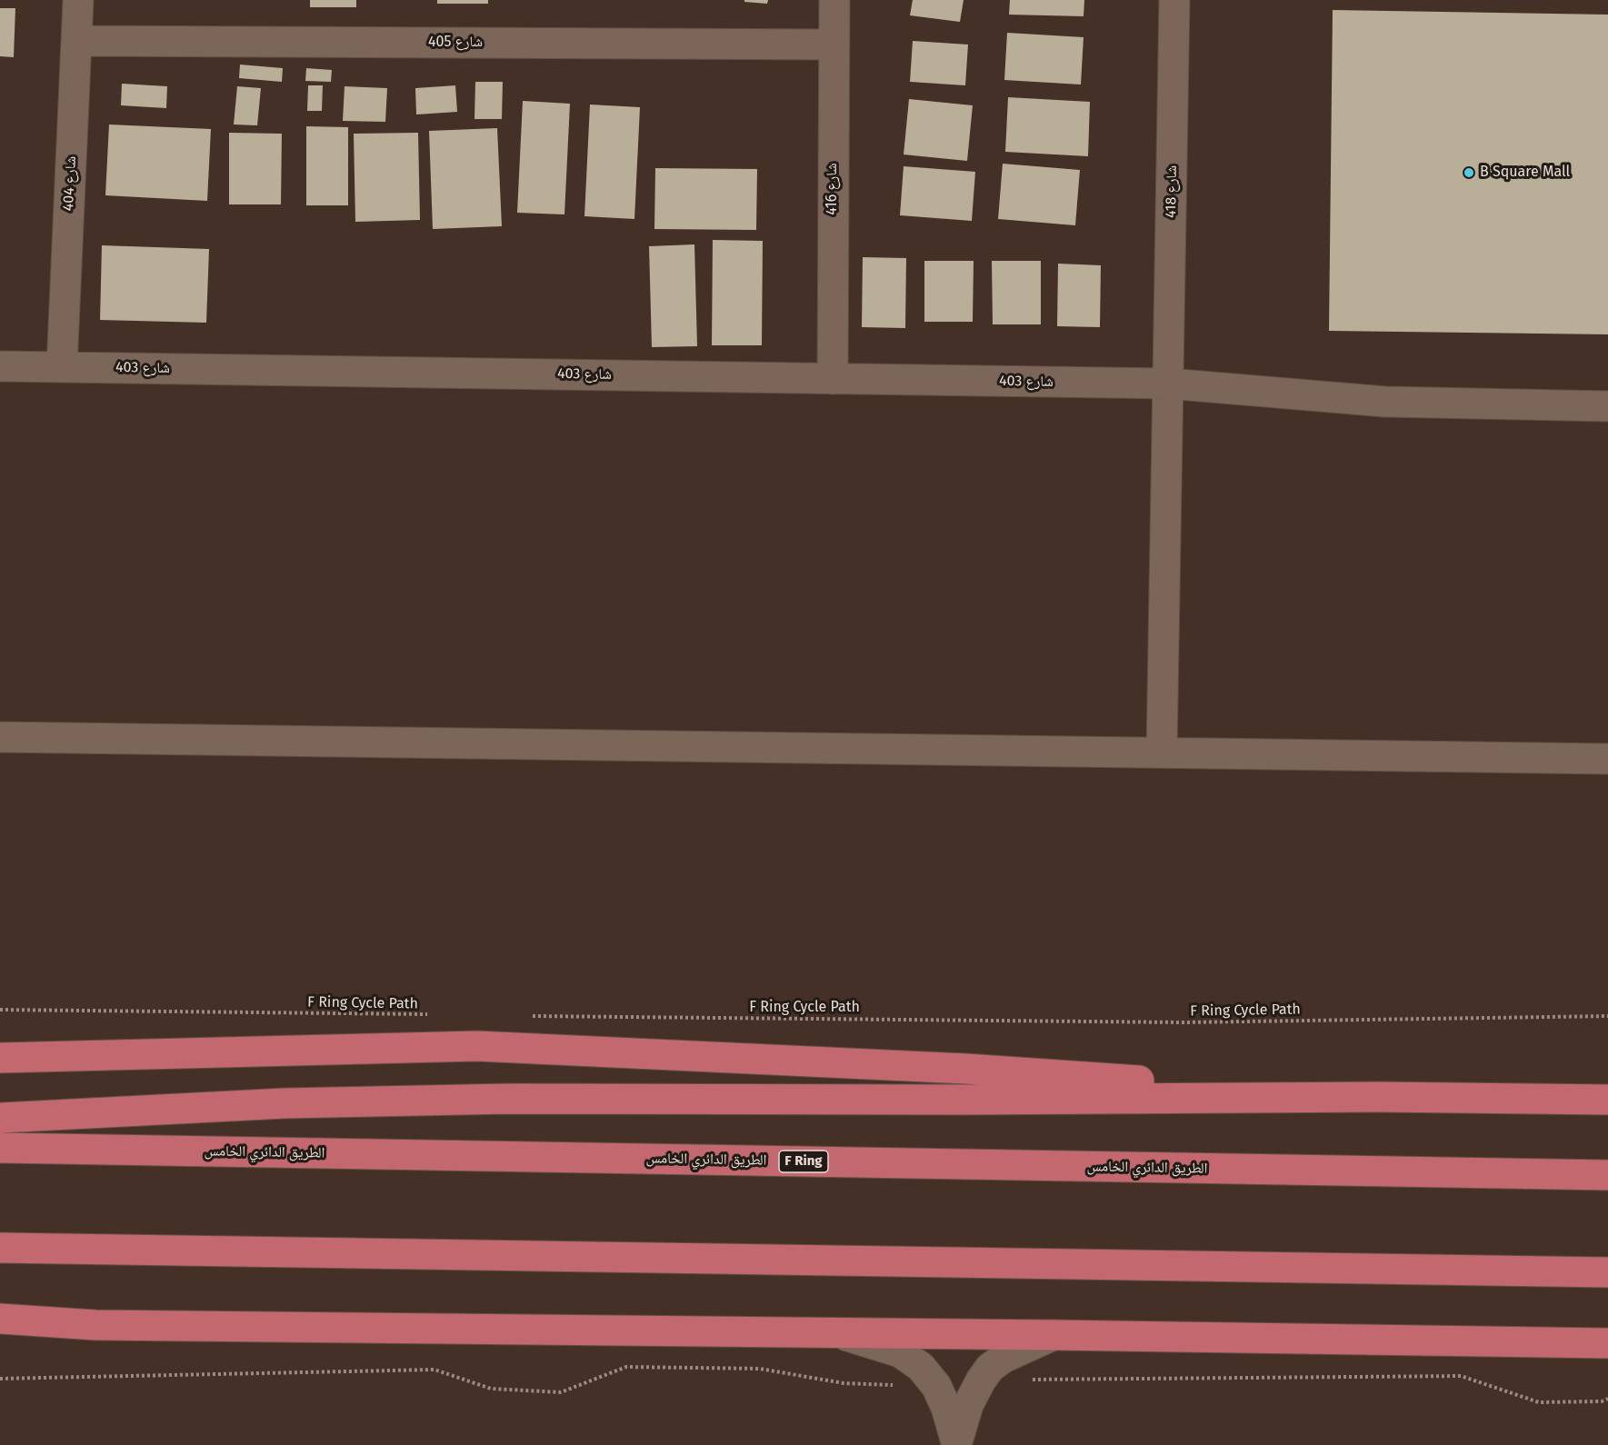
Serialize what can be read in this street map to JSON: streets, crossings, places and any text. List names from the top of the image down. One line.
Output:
{"streets":{"highway":["الطريق الدائري الخامس","F Ring"],"street":["شارع 405","شارع 404","شارع 416","شارع 418","شارع 403"],"path":["F Ring Cycle Path"]},"crossings":[["شارع 405","شارع 404"],["شارع 405","شارع 416"],["شارع 404","شارع 403"],["شارع 416","شارع 403"],["شارع 418","شارع 403"]],"places":["B Square Mall"]}
